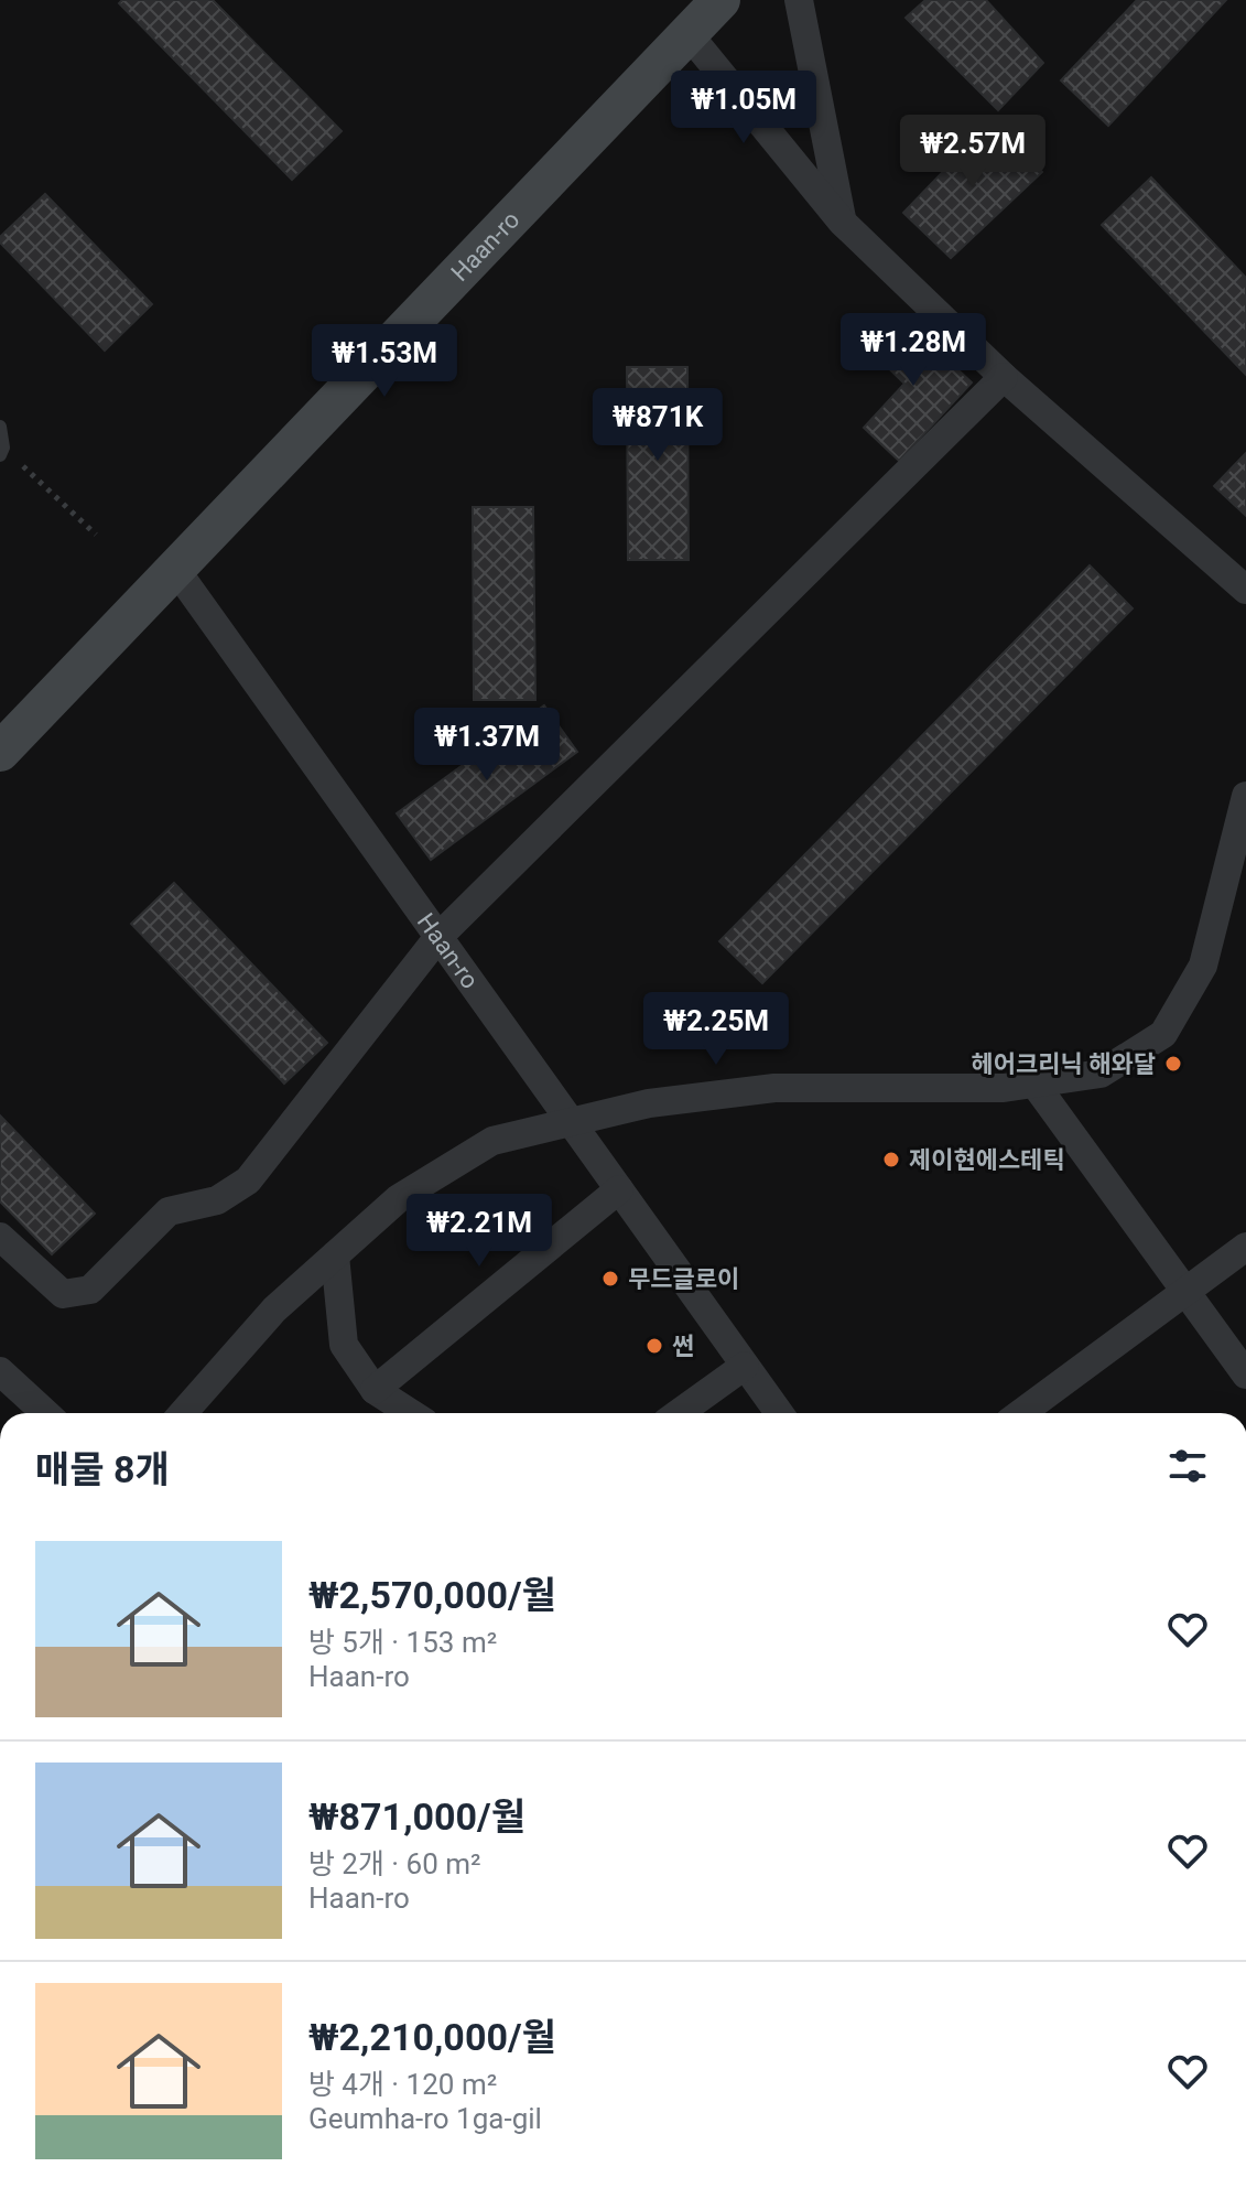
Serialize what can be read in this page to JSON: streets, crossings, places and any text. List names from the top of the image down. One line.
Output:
{"streets":{"main road":["Haan-ro"]},"places":["헤어크리닉 해와달","제이현에스테틱","무드글로이","썬"],"page":{"price":["₩1.05M","₩2.57M","₩1.28M","₩1.53M","₩871K","₩1.37M","₩2.25M","₩2.21M"],"heading":"매물 8개","list":[{"name":"₩2,570,000/월","note":"방 5개 · 153 m² · Haan-ro"},{"name":"₩871,000/월","note":"방 2개 · 60 m² · Haan-ro"},{"name":"₩2,210,000/월","note":"방 4개 · 120 m² · Geumha-ro 1ga-gil"}]}}
